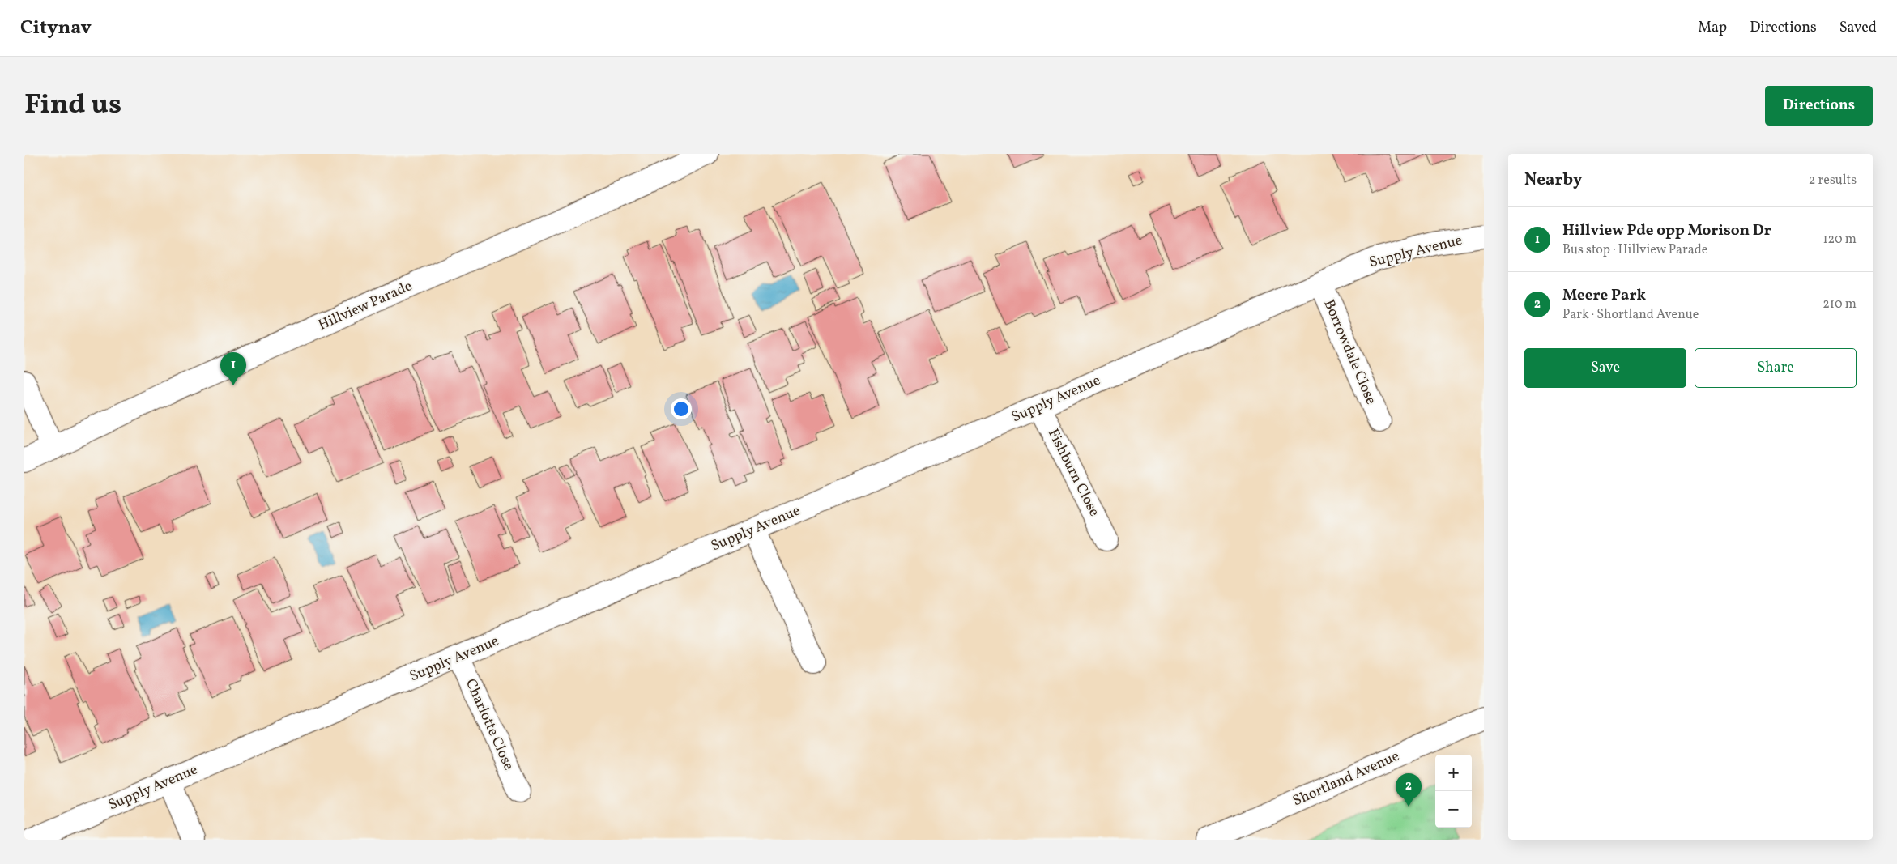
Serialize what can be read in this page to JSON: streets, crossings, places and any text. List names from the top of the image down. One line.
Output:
{"streets":{"street":["Supply Avenue","Hillview Parade","Borrowdale Close","Fishburn Close","Charlotte Close","Shortland Avenue"]},"crossings":[["Supply Avenue","Borrowdale Close"],["Supply Avenue","Fishburn Close"],["Supply Avenue","Charlotte Close"]],"page":{"header":"Citynav","nav":["Map","Directions","Saved"],"title":"Find us","buttons":["Directions",["Save","Share"]],"heading":["Nearby","2 results"],"list":[{"mark":"1","name":"Hillview Pde opp Morison Dr","note":"Bus stop · Hillview Parade","value":"120 m"},{"mark":"2","name":"Meere Park","note":"Park · Shortland Avenue","value":"210 m"}],"pins":["1","2"],"map_buttons":["+","−"]}}
